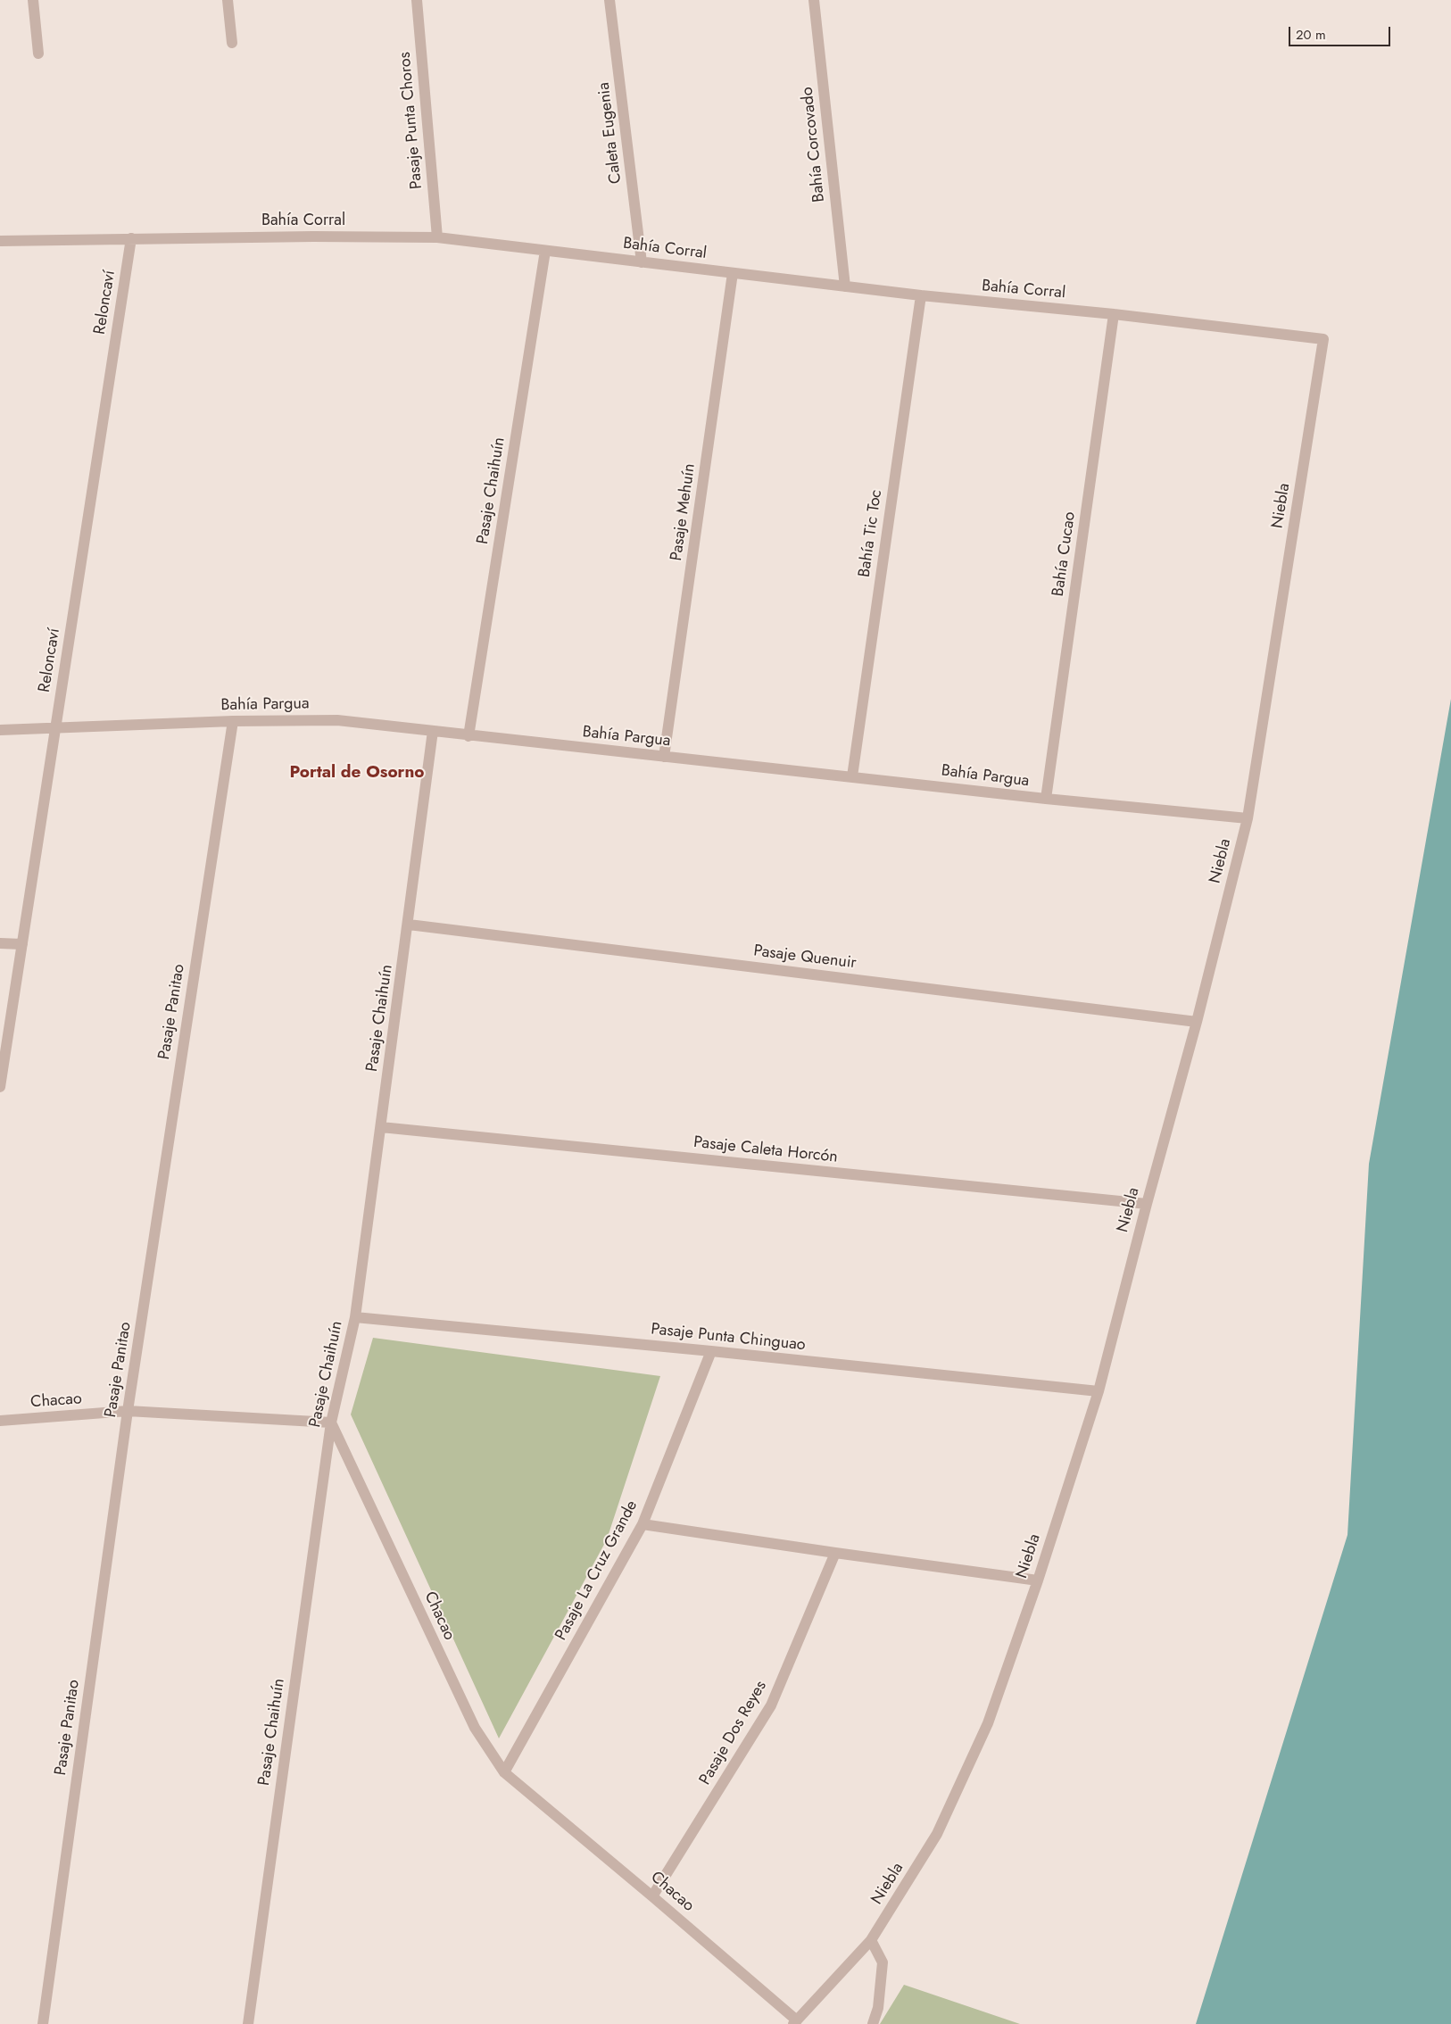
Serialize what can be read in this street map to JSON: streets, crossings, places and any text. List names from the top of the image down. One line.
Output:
{"streets":{"street":["Pasaje Punta Choros","Caleta Eugenia","Bahía Corcovado","Bahía Corral","Reloncaví","Pasaje Chaihuín","Niebla","Pasaje Mehuín","Bahía Tic Toc","Bahía Cucao","Bahía Pargua","Pasaje Quenuir","Pasaje Panitao","Pasaje Caleta Horcón","Pasaje Punta Chinguao","Chacao","Pasaje La Cruz Grande","Pasaje Dos Reyes"]},"crossings":[["Pasaje Punta Choros","Bahía Corral"],["Caleta Eugenia","Bahía Corral"],["Bahía Corcovado","Bahía Corral"],["Bahía Corral","Reloncaví"],["Bahía Corral","Pasaje Chaihuín"],["Bahía Corral","Niebla"],["Bahía Corral","Pasaje Mehuín"],["Bahía Corral","Bahía Tic Toc"],["Bahía Corral","Bahía Cucao"],["Reloncaví","Bahía Pargua"],["Pasaje Chaihuín","Bahía Pargua"],["Pasaje Chaihuín","Pasaje Quenuir"],["Pasaje Chaihuín","Pasaje Caleta Horcón"],["Pasaje Chaihuín","Pasaje Punta Chinguao"],["Pasaje Chaihuín","Chacao"],["Niebla","Bahía Pargua"],["Niebla","Pasaje Quenuir"],["Niebla","Pasaje Caleta Horcón"],["Niebla","Pasaje Punta Chinguao"],["Niebla","Chacao"],["Pasaje Mehuín","Bahía Pargua"],["Bahía Tic Toc","Bahía Pargua"],["Bahía Cucao","Bahía Pargua"],["Bahía Pargua","Pasaje Panitao"],["Pasaje Panitao","Chacao"],["Pasaje Punta Chinguao","Pasaje La Cruz Grande"],["Chacao","Pasaje La Cruz Grande"],["Chacao","Pasaje Dos Reyes"]],"districts":["Portal de Osorno"],"scale_bar":"20 m"}
